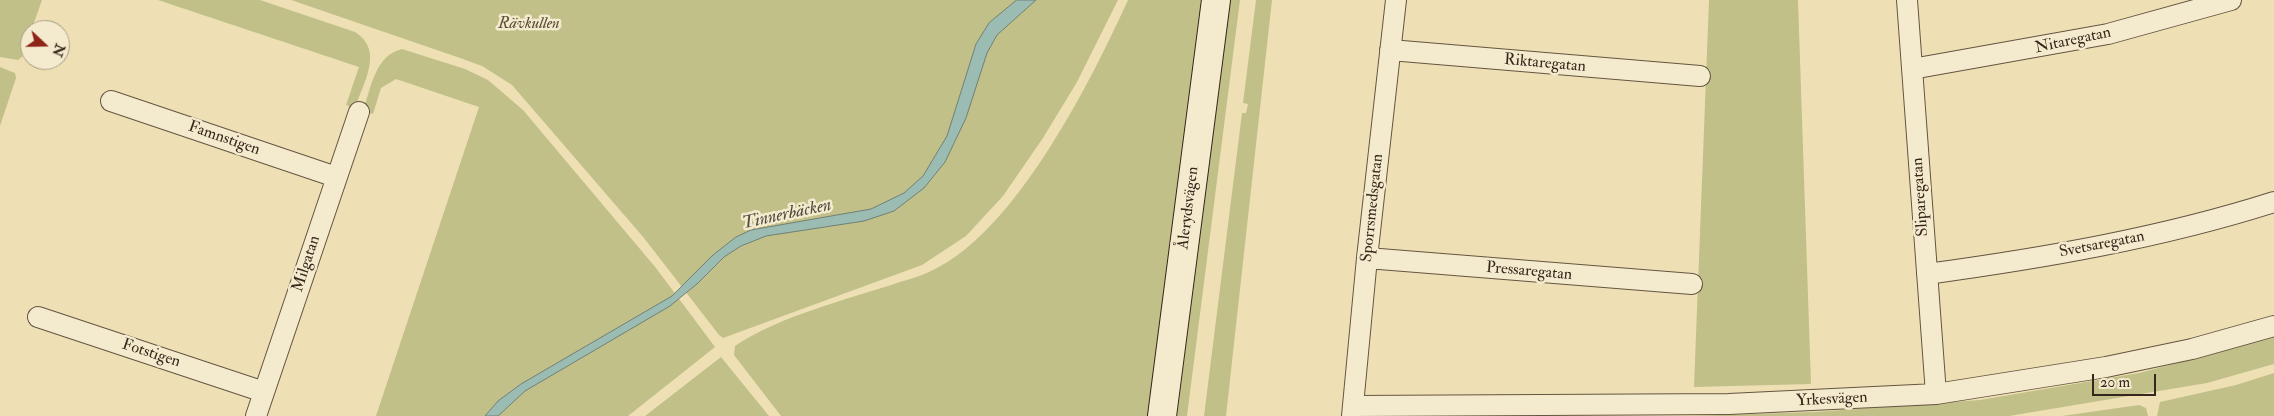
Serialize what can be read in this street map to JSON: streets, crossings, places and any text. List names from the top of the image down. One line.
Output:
{"streets":{"main road":["Ålerydsvägen"],"street":["Nitaregatan","Riktaregatan","Famnstigen","Sliparegatan","Sporrsmedsgatan","Svetsaregatan","Milgatan","Pressaregatan","Fotstigen","Yrkesvägen"]},"crossings":[["Nitaregatan","Sliparegatan"],["Riktaregatan","Sporrsmedsgatan"],["Famnstigen","Milgatan"],["Sliparegatan","Svetsaregatan"],["Sliparegatan","Yrkesvägen"],["Sporrsmedsgatan","Pressaregatan"],["Sporrsmedsgatan","Yrkesvägen"],["Milgatan","Fotstigen"]],"water":["Tinnerbäcken"],"parks":["Rävkullen"],"scale_bar":"20 m","north":"right"}
